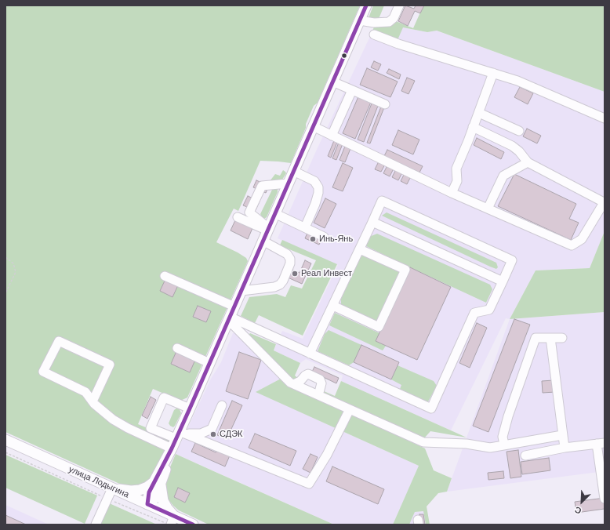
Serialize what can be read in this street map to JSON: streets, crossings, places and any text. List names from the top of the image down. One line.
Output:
{"streets":{"main road":["улица Лодыгина"]},"places":["Инь-Янь","Реал Инвест","СДЭК"],"north":"bottom left"}
